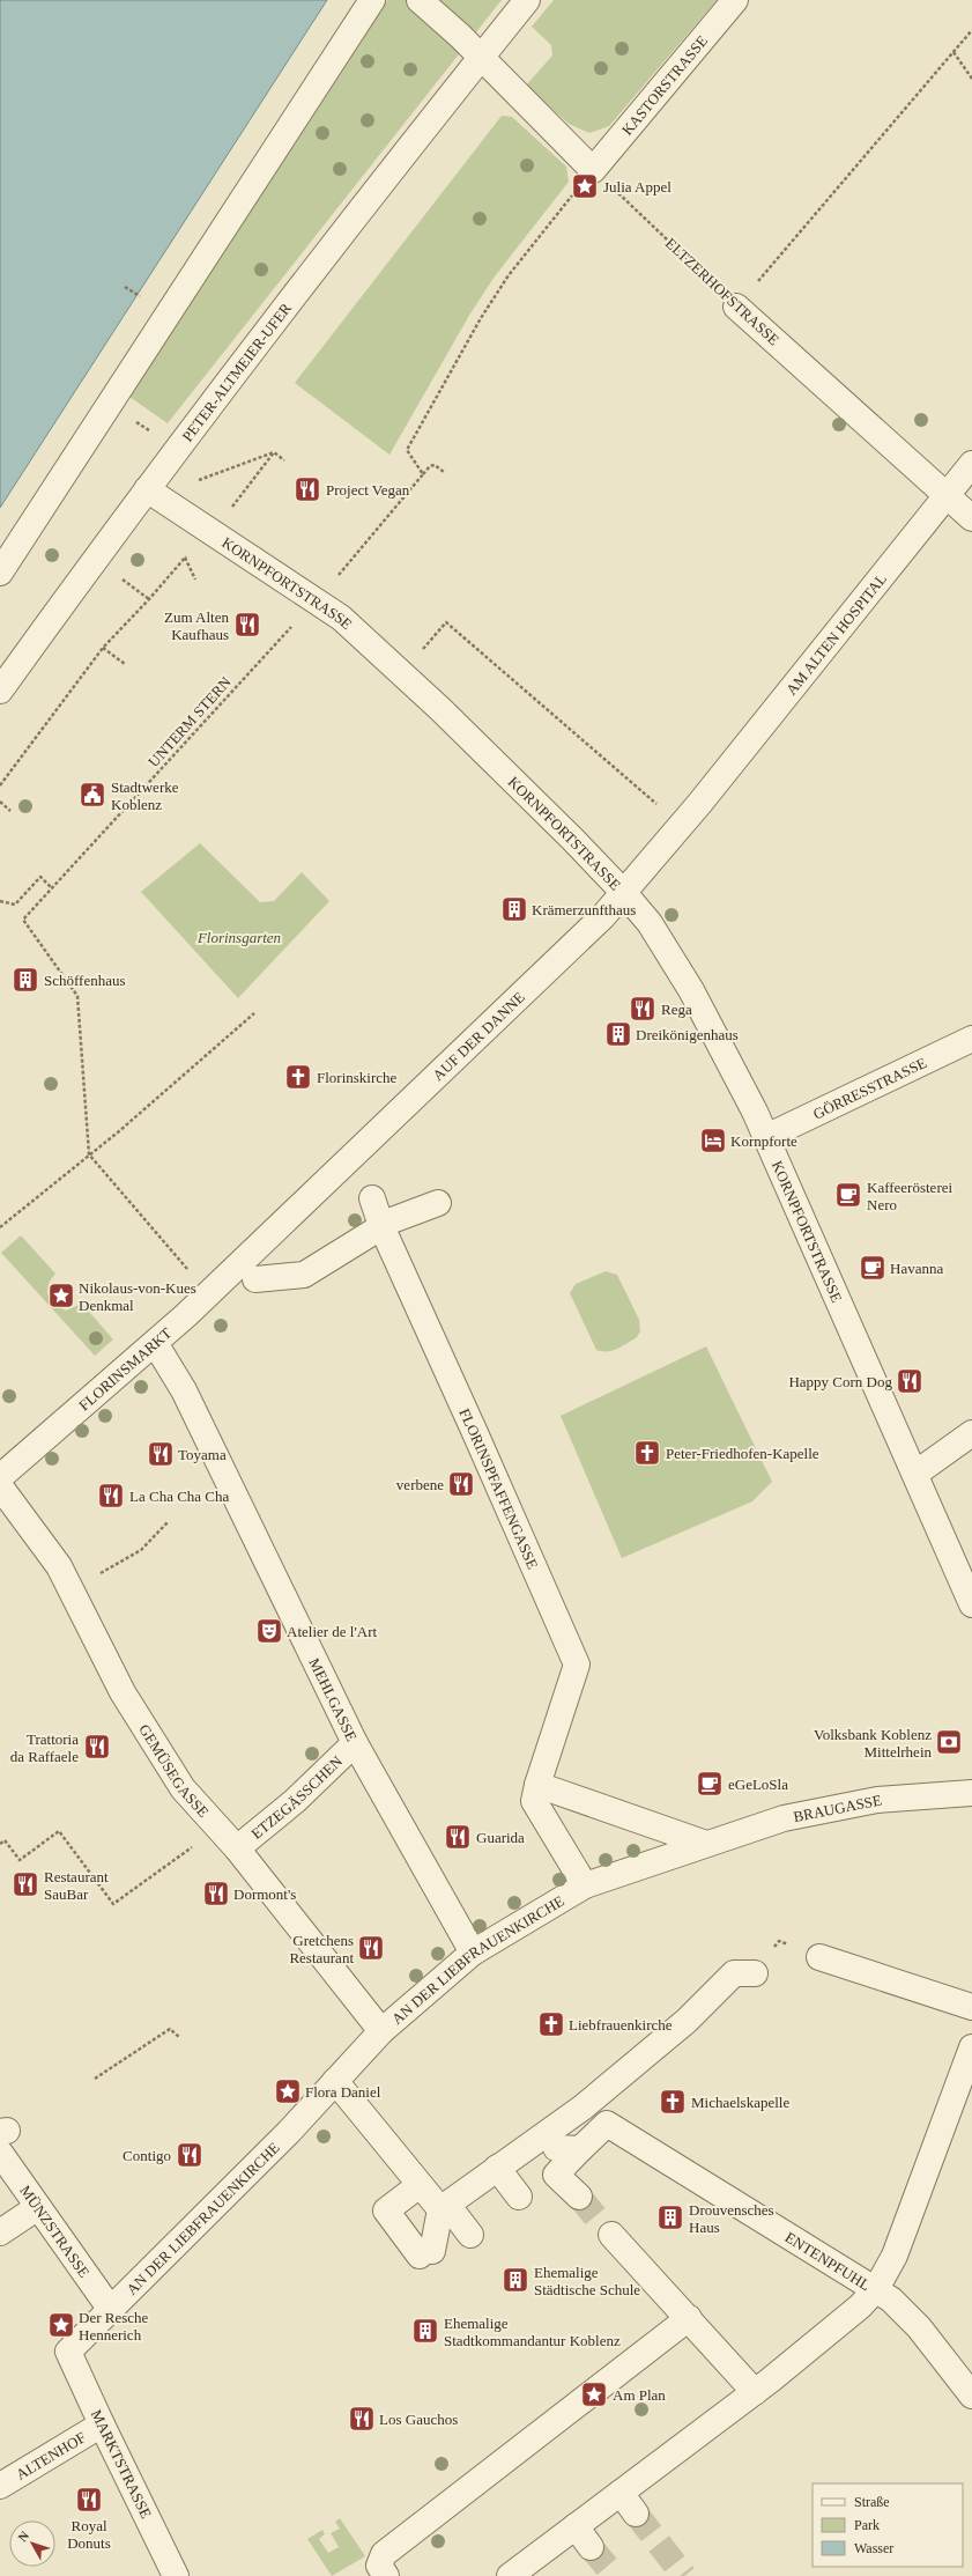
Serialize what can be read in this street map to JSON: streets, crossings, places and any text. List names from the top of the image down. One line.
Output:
{"streets":{"street":["KASTORSTRASSE","ELTZERHOFSTRASSE","PETER-ALTMEIER-UFER","KORNPFORTSTRASSE","AM ALTEN HOSPITAL","AUF DER DANNE","GÖRRESSTRASSE","FLORINSMARKT","FLORINSPFAFFENGASSE","MEHLGASSE","GEMÜSEGASSE","ETZEGÄSSCHEN","BRAUGASSE","AN DER LIEBFRAUENKIRCHE","MÜNZSTRASSE","ENTENPFUHL","ALTENHOF","MARKTSTRASSE"],"path":["UNTERM STERN"]},"crossings":[["KASTORSTRASSE","ELTZERHOFSTRASSE"],["ELTZERHOFSTRASSE","AM ALTEN HOSPITAL"],["PETER-ALTMEIER-UFER","KORNPFORTSTRASSE"],["KORNPFORTSTRASSE","AUF DER DANNE"],["KORNPFORTSTRASSE","GÖRRESSTRASSE"],["AM ALTEN HOSPITAL","AUF DER DANNE"],["AUF DER DANNE","FLORINSMARKT"],["FLORINSMARKT","MEHLGASSE"],["FLORINSPFAFFENGASSE","AN DER LIEBFRAUENKIRCHE"],["MEHLGASSE","ETZEGÄSSCHEN"],["MEHLGASSE","AN DER LIEBFRAUENKIRCHE"],["GEMÜSEGASSE","ETZEGÄSSCHEN"],["GEMÜSEGASSE","AN DER LIEBFRAUENKIRCHE"],["BRAUGASSE","AN DER LIEBFRAUENKIRCHE"],["AN DER LIEBFRAUENKIRCHE","MÜNZSTRASSE"],["AN DER LIEBFRAUENKIRCHE","MARKTSTRASSE"],["ALTENHOF","MARKTSTRASSE"]],"parks":["Florinsgarten"],"places":{"place":["Julia Appel","Nikolaus-von-Kues Denkmal","Flora Daniel","Der Resche Hennerich","Am Plan"],"restaurant":["Project Vegan","Zum Alten Kaufhaus","Rega","Happy Corn Dog","Toyama","verbene","La Cha Cha Cha","Trattoria da Raffaele","Guarida","Restaurant SauBar","Dormont's","Gretchens Restaurant","Contigo","Los Gauchos","Royal Donuts"],"public building":["Stadtwerke Koblenz"],"building":["Krämerzunfthaus","Schöffenhaus","Dreikönigenhaus","Drouvensches Haus","Ehemalige Städtische Schule","Ehemalige Stadtkommandantur Koblenz"],"church":["Florinskirche","Peter-Friedhofen-Kapelle","Liebfrauenkirche","Michaelskapelle"],"hotel":["Kornpforte"],"cafe":["Kaffeerösterei Nero","Havanna","eGeLoSla"],"theatre":["Atelier de l'Art"],"bank":["Volksbank Koblenz Mittelrhein"]},"legend":["Straße","Park","Wasser"],"north":"top left"}
